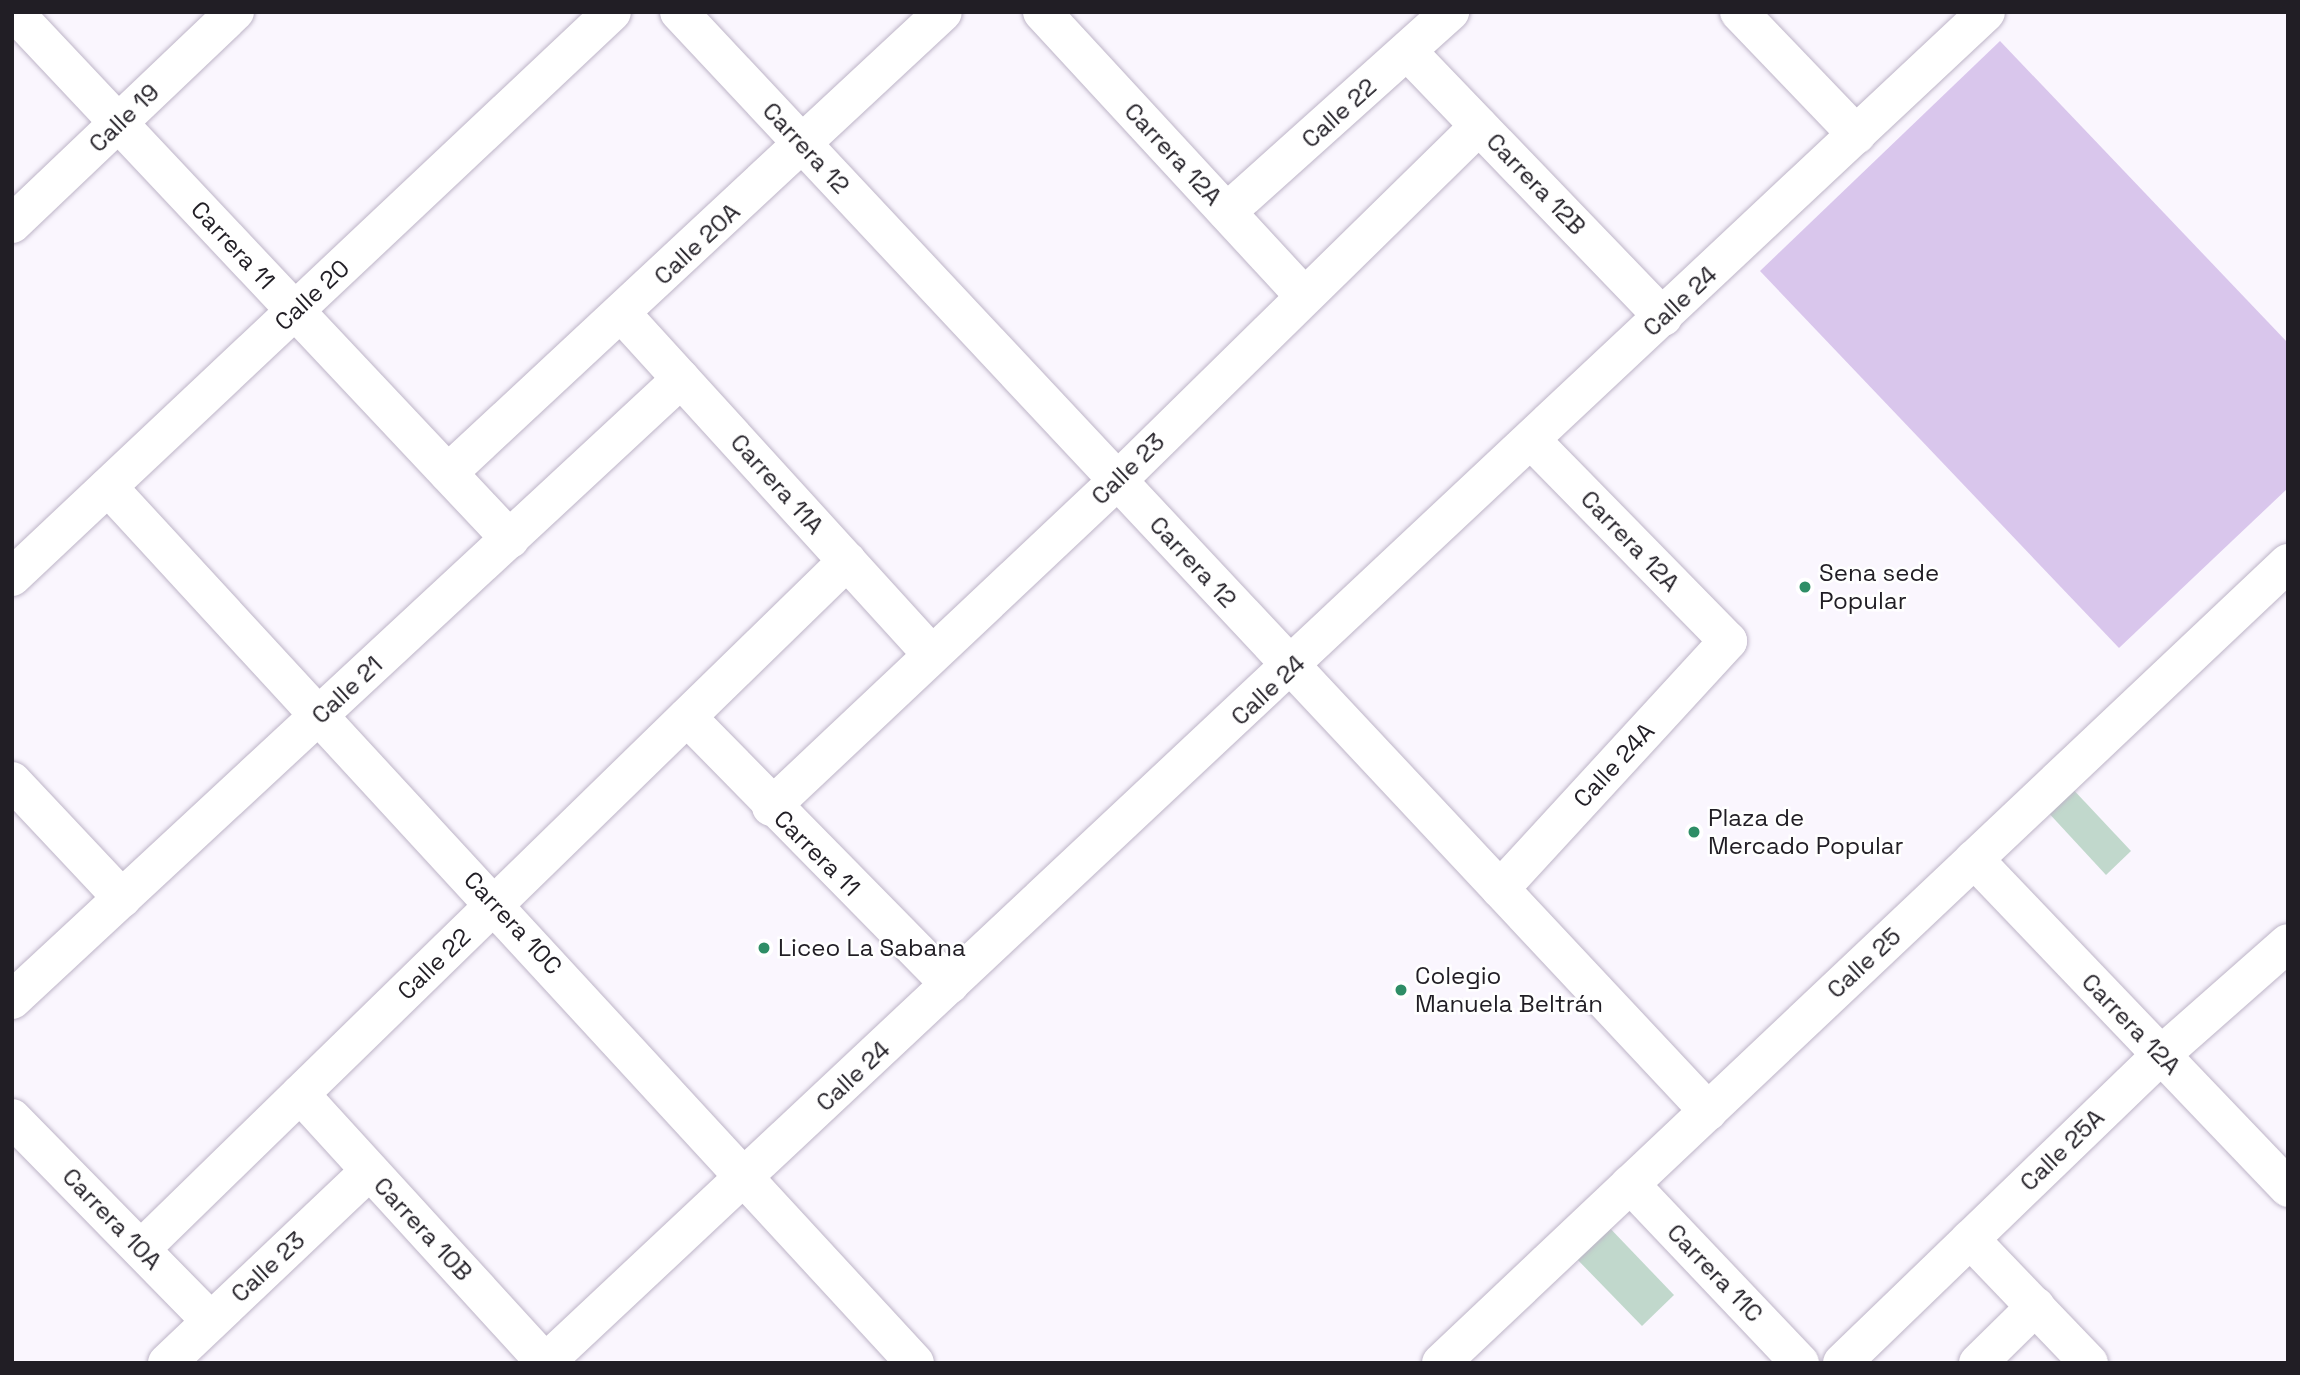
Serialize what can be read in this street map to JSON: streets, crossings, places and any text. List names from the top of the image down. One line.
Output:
{"streets":{"street":["Calle 22","Calle 19","Carrera 12","Carrera 12A","Carrera 12B","Calle 20A","Carrera 11","Calle 20","Calle 24","Calle 23","Carrera 11A","Calle 21","Calle 24A","Carrera 10C","Calle 25","Calle 25A","Carrera 10A","Carrera 10B","Carrera 11C"]},"crossings":[["Calle 22","Carrera 12A"],["Calle 22","Carrera 12B"],["Calle 22","Carrera 11"],["Calle 22","Carrera 11A"],["Calle 22","Carrera 10C"],["Calle 22","Carrera 10A"],["Calle 22","Carrera 10B"],["Calle 19","Carrera 11"],["Carrera 12","Calle 20A"],["Carrera 12","Calle 24"],["Carrera 12","Calle 23"],["Carrera 12","Calle 24A"],["Carrera 12","Calle 25"],["Carrera 12A","Calle 24"],["Carrera 12A","Calle 23"],["Carrera 12A","Calle 24A"],["Carrera 12A","Calle 25"],["Carrera 12A","Calle 25A"],["Carrera 12B","Calle 24"],["Carrera 12B","Calle 23"],["Calle 20A","Carrera 11"],["Calle 20A","Carrera 11A"],["Carrera 11","Calle 20"],["Carrera 11","Calle 24"],["Carrera 11","Calle 23"],["Carrera 11","Calle 21"],["Calle 20","Carrera 10C"],["Calle 24","Carrera 10C"],["Calle 24","Carrera 10B"],["Calle 23","Carrera 11A"],["Calle 23","Carrera 10A"],["Calle 23","Carrera 10B"],["Carrera 11A","Calle 21"],["Calle 21","Carrera 10C"],["Calle 25","Carrera 11C"]],"places":["Sena sede Popular","Plaza de Mercado Popular","Liceo La Sabana","Colegio Manuela Beltrán"]}
